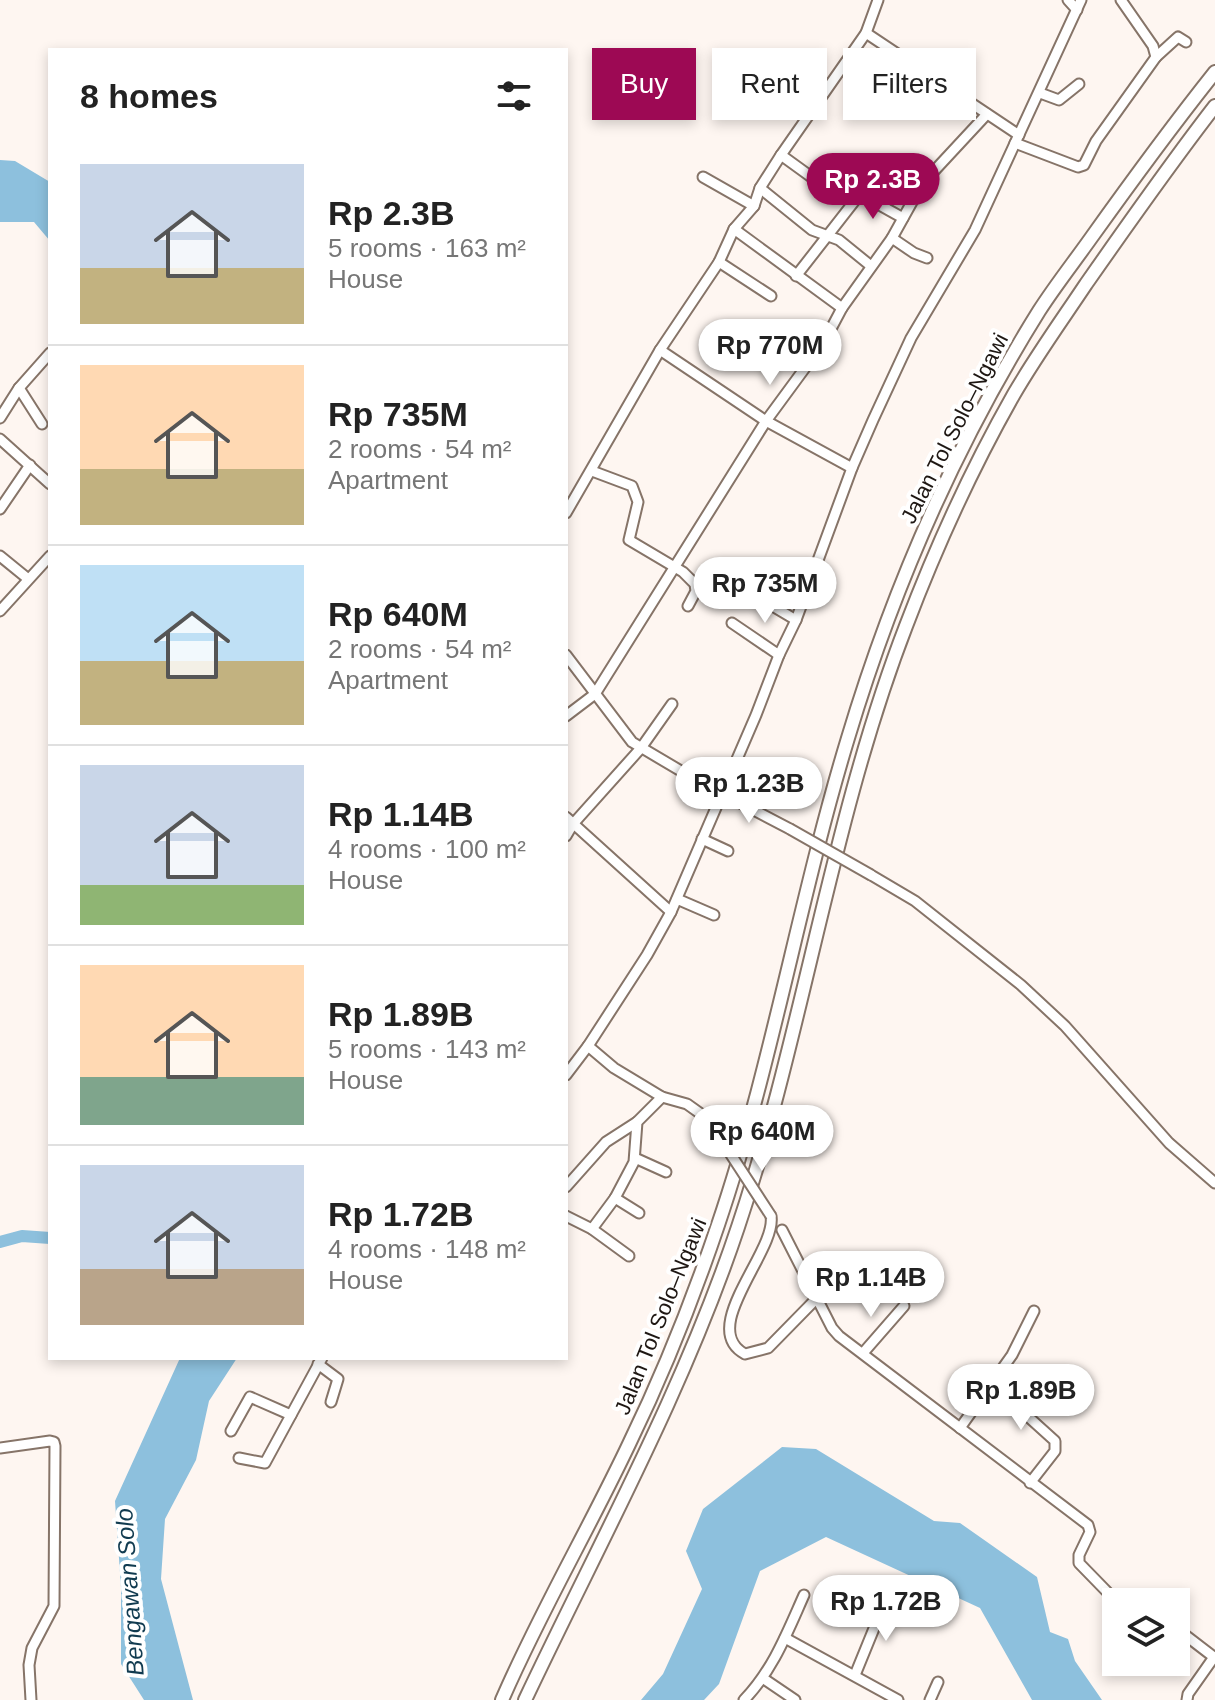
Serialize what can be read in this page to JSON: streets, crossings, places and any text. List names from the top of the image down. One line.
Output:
{"streets":{"highway":["Jalan Tol Solo–Ngawi"]},"water":["Bengawan Solo"],"page":{"chip":["Buy","Rent","Filters"],"heading":"8 homes","list":[{"name":"Rp 2.3B","note":"5 rooms · 163 m² · House"},{"name":"Rp 735M","note":"2 rooms · 54 m² · Apartment"},{"name":"Rp 640M","note":"2 rooms · 54 m² · Apartment"},{"name":"Rp 1.14B","note":"4 rooms · 100 m² · House"},{"name":"Rp 1.89B","note":"5 rooms · 143 m² · House"},{"name":"Rp 1.72B","note":"4 rooms · 148 m² · House"}],"price":["Rp 2.3B","Rp 770M","Rp 735M","Rp 1.23B","Rp 640M","Rp 1.14B","Rp 1.89B","Rp 1.72B"]}}
